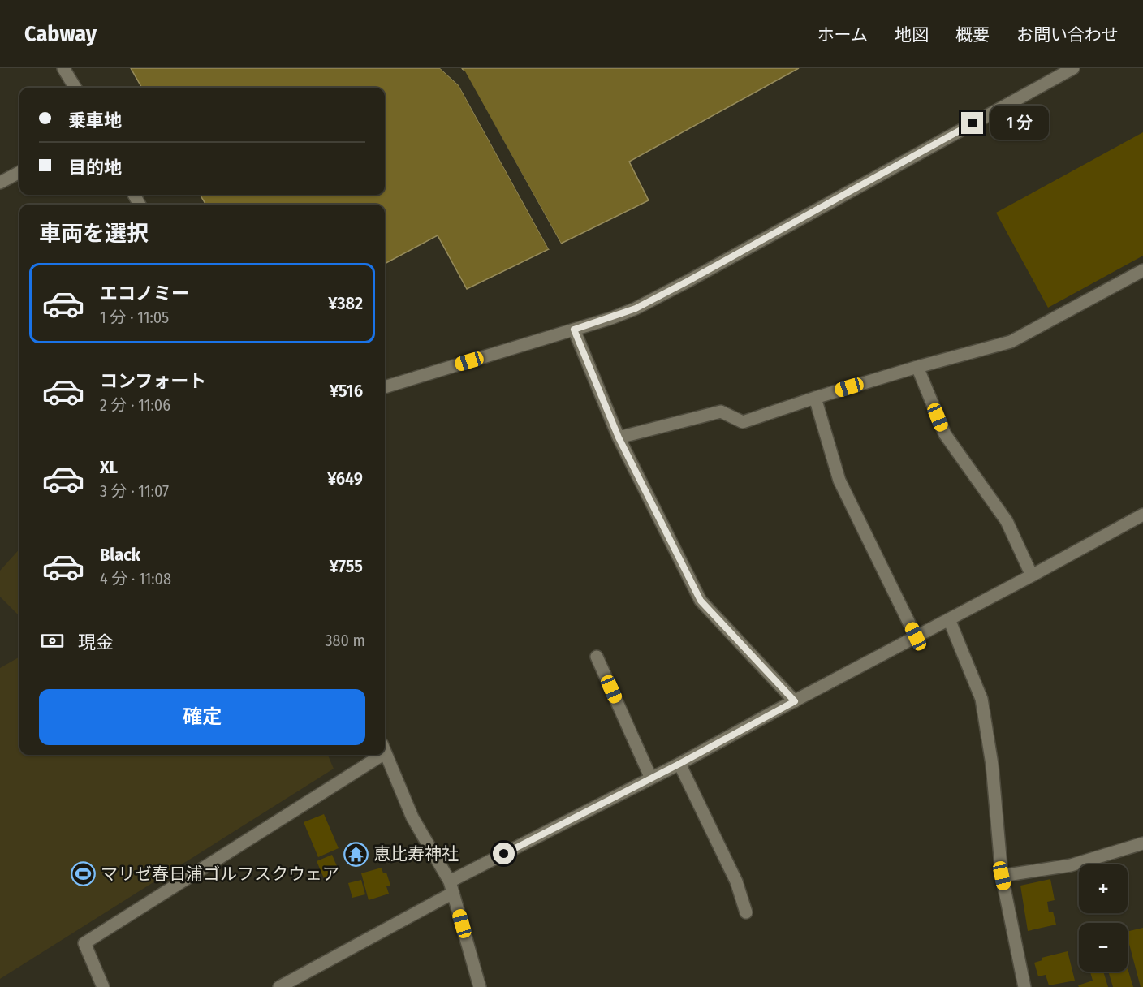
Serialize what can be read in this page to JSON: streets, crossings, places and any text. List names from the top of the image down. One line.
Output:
{"places":{"temple":["恵比寿神社"],"sports":["マリゼ春日浦ゴルフスクウェア"]},"page":{"header":"Cabway","nav":["ホーム","地図","概要","お問い合わせ"],"banner":["乗車地","目的地"],"bubble":"1 分","heading":"車両を選択","list":[{"name":"エコノミー","note":"1 分 · 11:05","value":"¥382"},{"name":"コンフォート","note":"2 分 · 11:06","value":"¥516"},{"name":"XL","note":"3 分 · 11:07","value":"¥649"},{"name":"Black","note":"4 分 · 11:08","value":"¥755"}],"pay":["現金","380 m"],"buttons":"確定","map_buttons":["+","−"]}}
